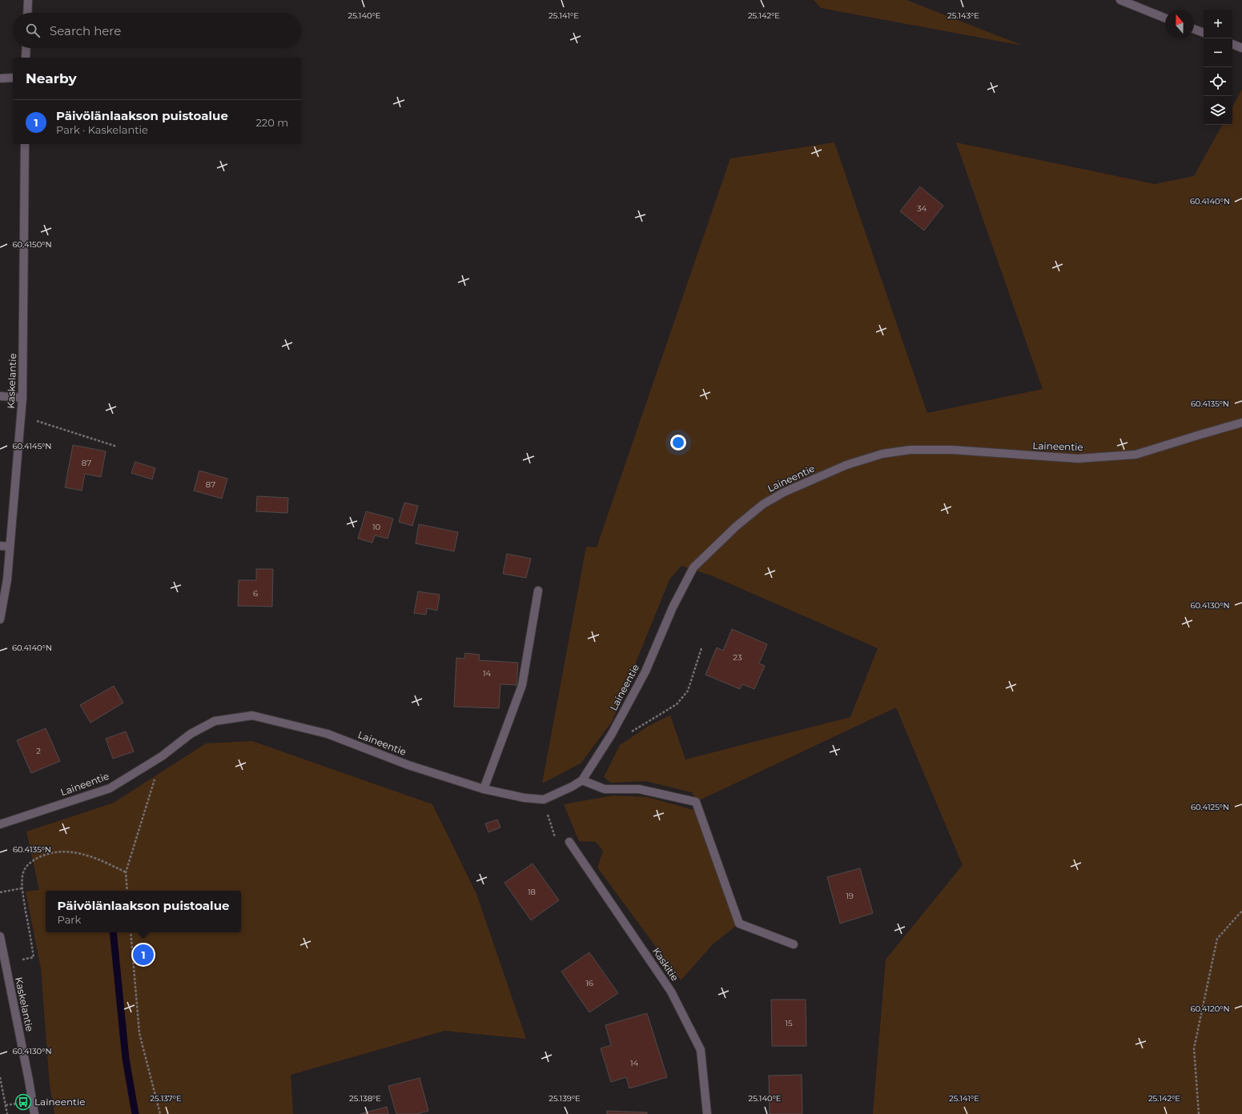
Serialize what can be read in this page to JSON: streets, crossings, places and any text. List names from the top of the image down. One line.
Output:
{"streets":{"street":["Kaskelantie","Laineentie","Kaskitie"]},"places":{"bus stop":["Laineentie"]},"house_numbers":["34","87","87","10","6","23","14","2","18","19","16","15","14"],"north":"top","page":{"map_buttons":["+","−"],"search":"Search here","heading":"Nearby","list":[{"mark":"1","name":"Päivölänlaakson puistoalue","note":"Park · Kaskelantie","value":"220 m"}],"popup":["Päivölänlaakson puistoalue","Park"],"pins":"1"},"coordinates":["25.140°E","25.141°E","25.142°E","25.143°E","60.4140°N","60.4150°N","60.4135°N","60.4145°N","60.4130°N","60.4125°N","60.4120°N","25.137°E","25.138°E","25.139°E"]}
